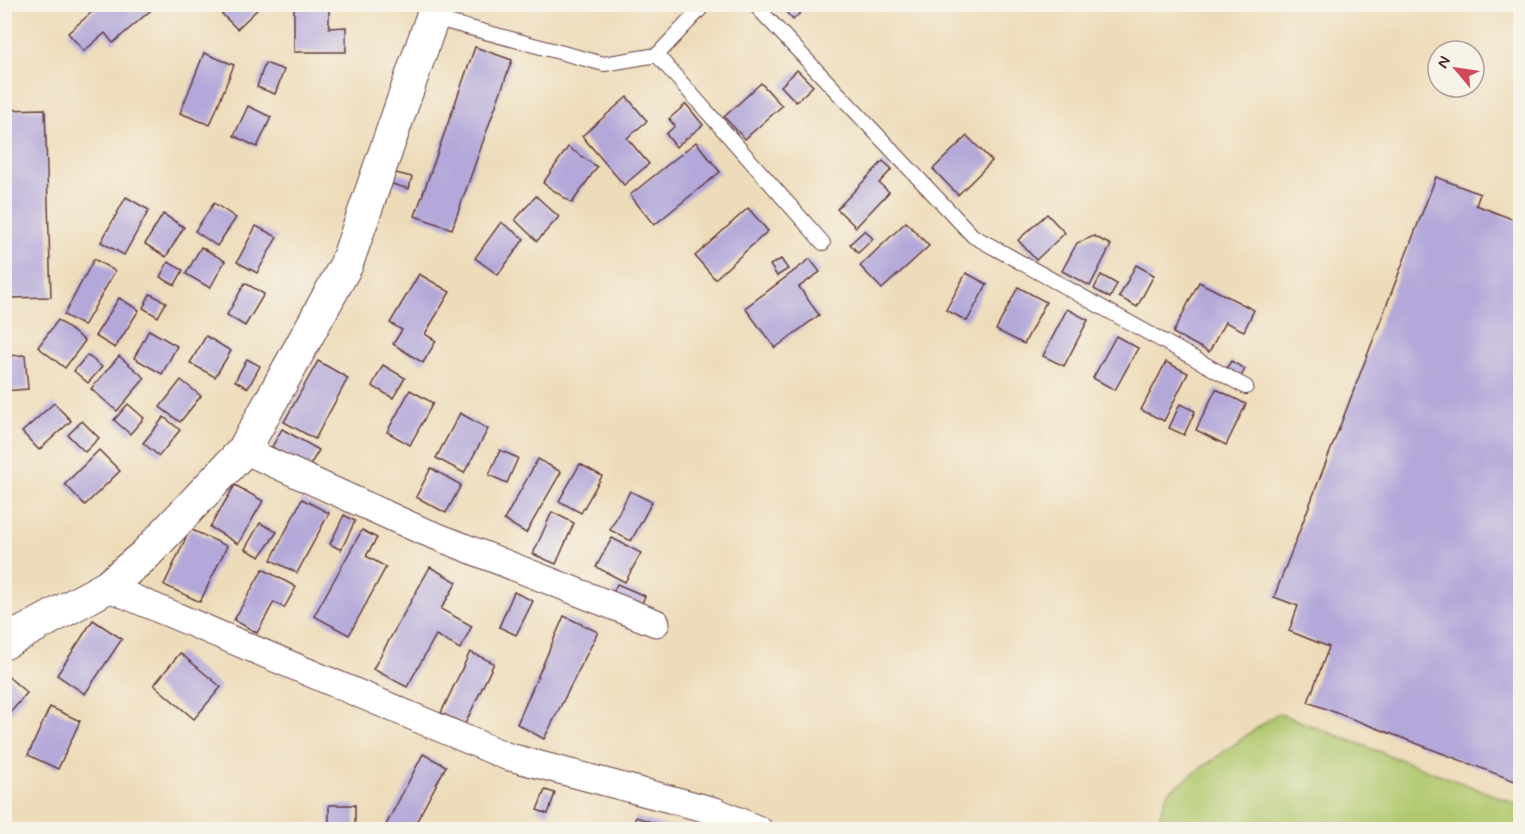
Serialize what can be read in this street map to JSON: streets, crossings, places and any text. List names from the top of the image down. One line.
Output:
{"north":"top left"}
